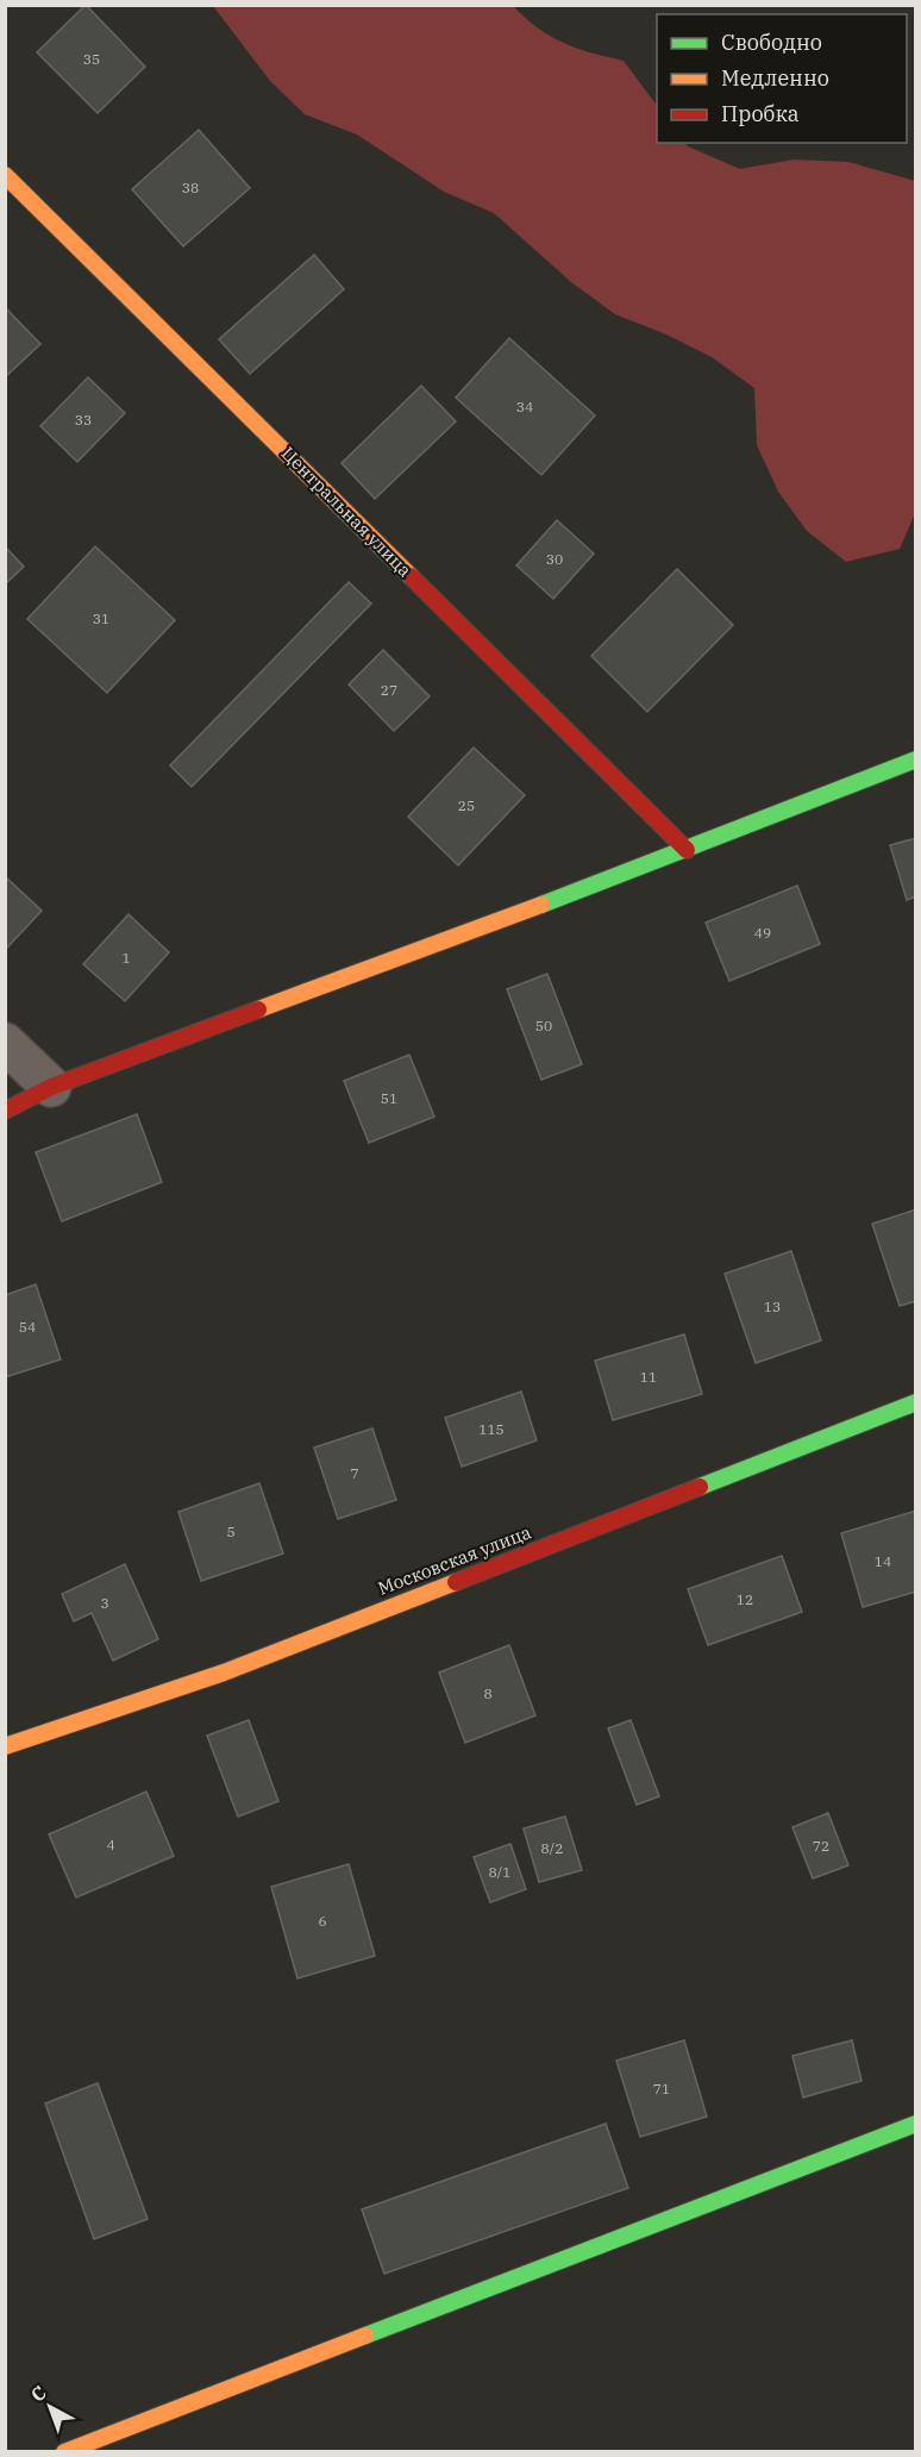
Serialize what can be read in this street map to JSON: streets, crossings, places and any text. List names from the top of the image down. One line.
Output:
{"streets":{"street":["Центральная улица","Московская улица"]},"house_numbers":["35","38","34","33","30","31","27","25","49","1","50","51","13","54","11","115","7","5","14","12","3","8","4","72","8/2","8/1","6","71"],"legend":["Свободно","Медленно","Пробка"],"north":"top left"}
